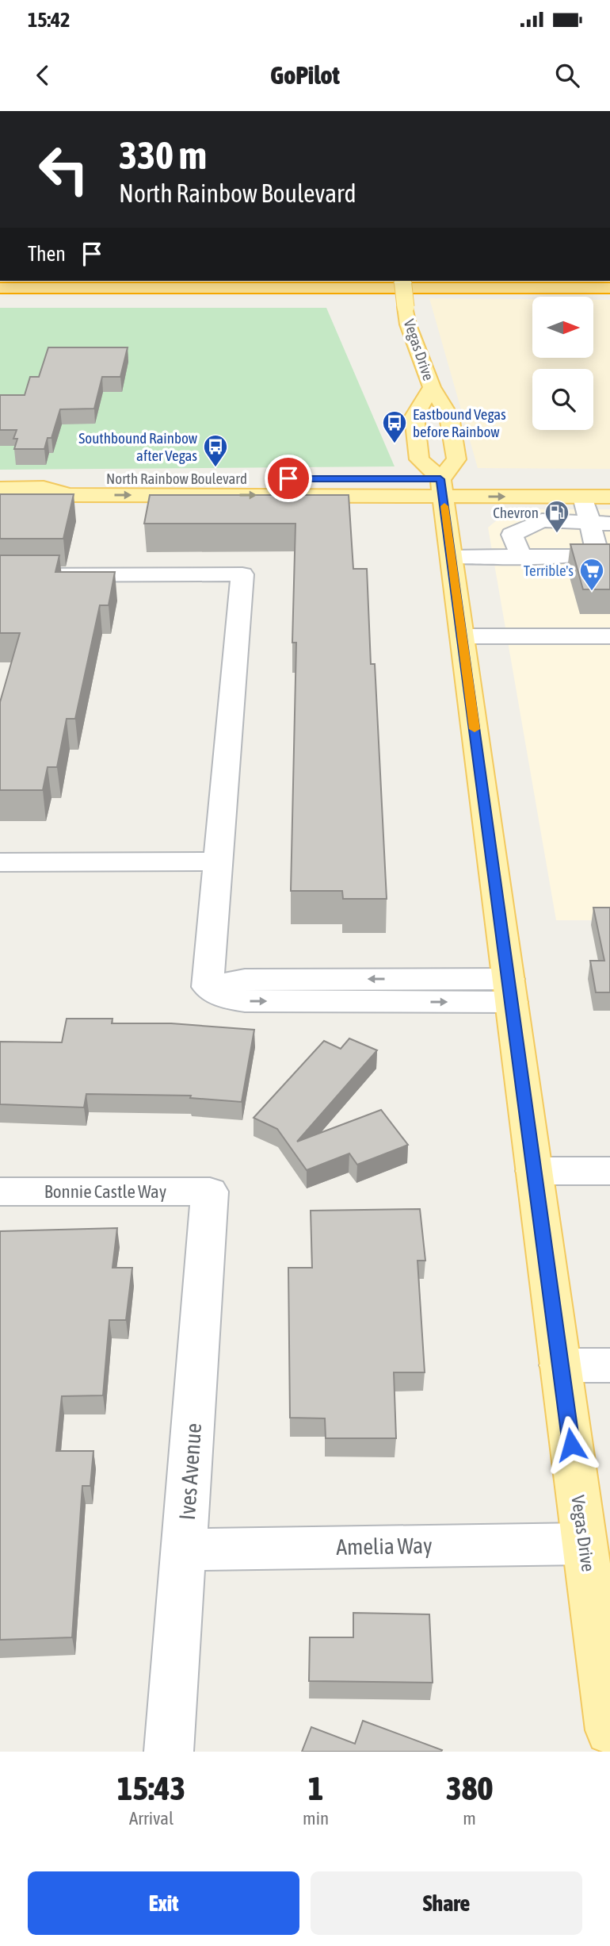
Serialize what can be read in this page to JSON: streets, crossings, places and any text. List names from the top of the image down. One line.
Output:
{"streets":{"main road":["Vegas Drive","North Rainbow Boulevard"],"street":["Bonnie Castle Way","Ives Avenue","Amelia Way"]},"crossings":[["Vegas Drive","North Rainbow Boulevard"],["Vegas Drive","Amelia Way"],["Bonnie Castle Way","Ives Avenue"],["Ives Avenue","Amelia Way"]],"places":{"bus stop":["Eastbound Vegas before Rainbow","Southbound Rainbow after Vegas"],"fuel station":["Chevron"],"supermarket":["Terrible's"]},"north":"right","page":{"status":"15:42","header":"GoPilot","turn":["330 m","North Rainbow Boulevard"],"then":"Then","eta":["15:43","Arrival","1","min","380","m"],"buttons":["Exit","Share"]}}
